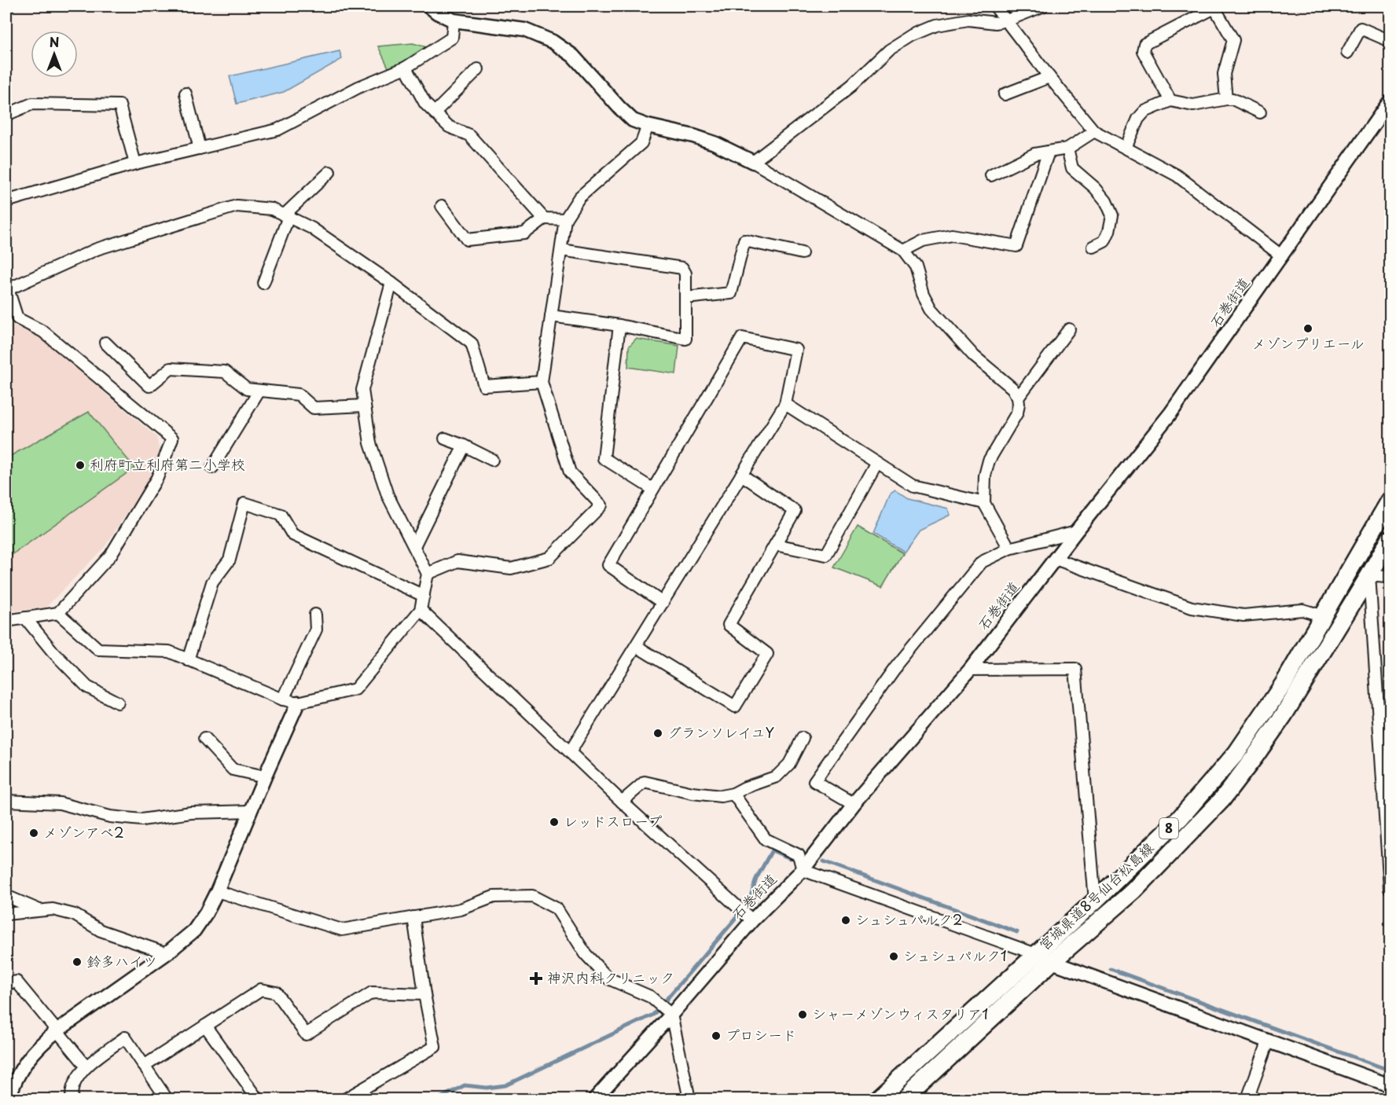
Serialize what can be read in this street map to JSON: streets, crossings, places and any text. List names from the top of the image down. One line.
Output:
{"streets":{"main road":["8","宮城県道8号仙台松島線"],"street":["石巻街道"]},"places":{"other":["メゾンプリエール","利府町立利府第二小学校","グランソレイユY","レッドスロープ","メゾンアベ2","シュシュパルク2","シュシュパルク1","鈴多ハイツ","シャーメゾンウィスタリア1","プロシード"],"health":["神沢内科クリニック"]},"north":"top"}
